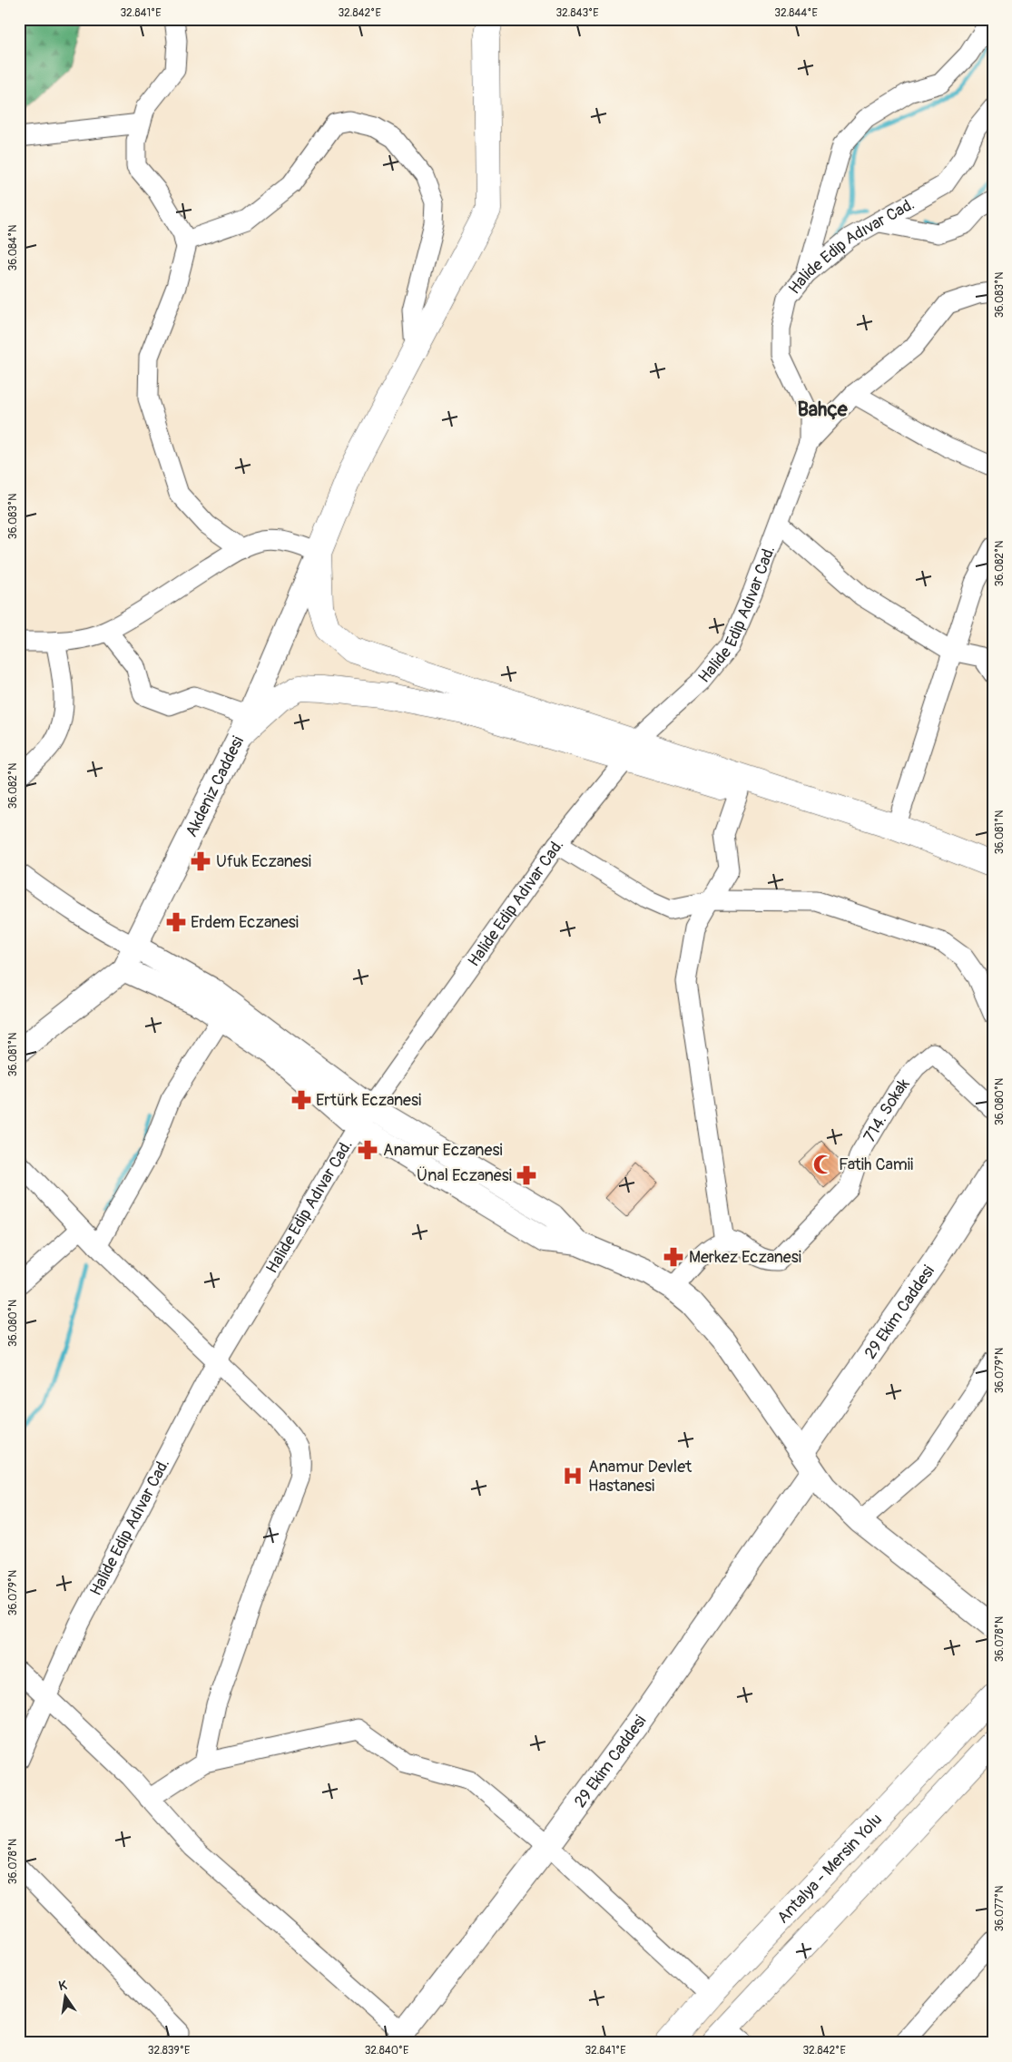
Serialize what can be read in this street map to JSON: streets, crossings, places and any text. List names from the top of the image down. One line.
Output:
{"streets":{"main road":["Antalya - Mersin Yolu"],"street":["Halide Edip Adıvar Cad.","Akdeniz Caddesi","714. Sokak","29 Ekim Caddesi"]},"districts":["Bahçe"],"places":{"pharmacy":["Ufuk Eczanesi","Erdem Eczanesi","Ertürk Eczanesi","Anamur Eczanesi","Ünal Eczanesi","Merkez Eczanesi"],"mosque":["Fatih Camii"],"hospital":["Anamur Devlet Hastanesi"]},"north":"top","coordinates":["32.841°E","32.842°E","32.843°E","32.844°E","36.084°N","36.083°N","36.082°N","36.081°N","36.080°N","36.079°N","36.078°N","36.077°N","32.839°E","32.840°E"]}
